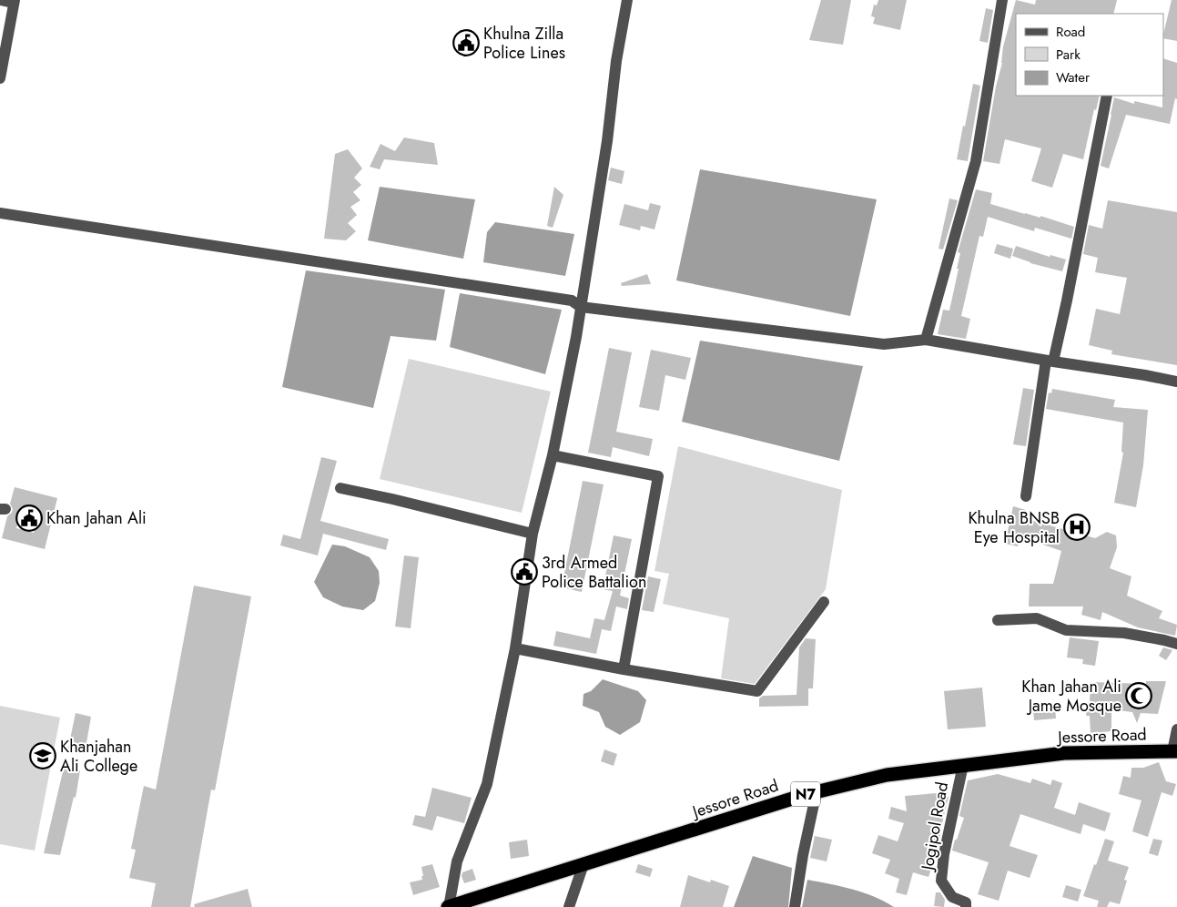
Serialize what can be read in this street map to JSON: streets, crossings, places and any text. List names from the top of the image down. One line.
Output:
{"streets":{"highway":["Jessore Road","N7"],"street":["Jogipol Road"]},"crossings":[["Jessore Road","Jogipol Road"]],"places":{"public building":["Khulna Zilla Police Lines","Khan Jahan Ali","3rd Armed Police Battalion"],"hospital":["Khulna BNSB Eye Hospital"],"mosque":["Khan Jahan Ali Jame Mosque"],"school or university":["Khanjahan Ali College"]},"legend":["Road","Park","Water"]}
